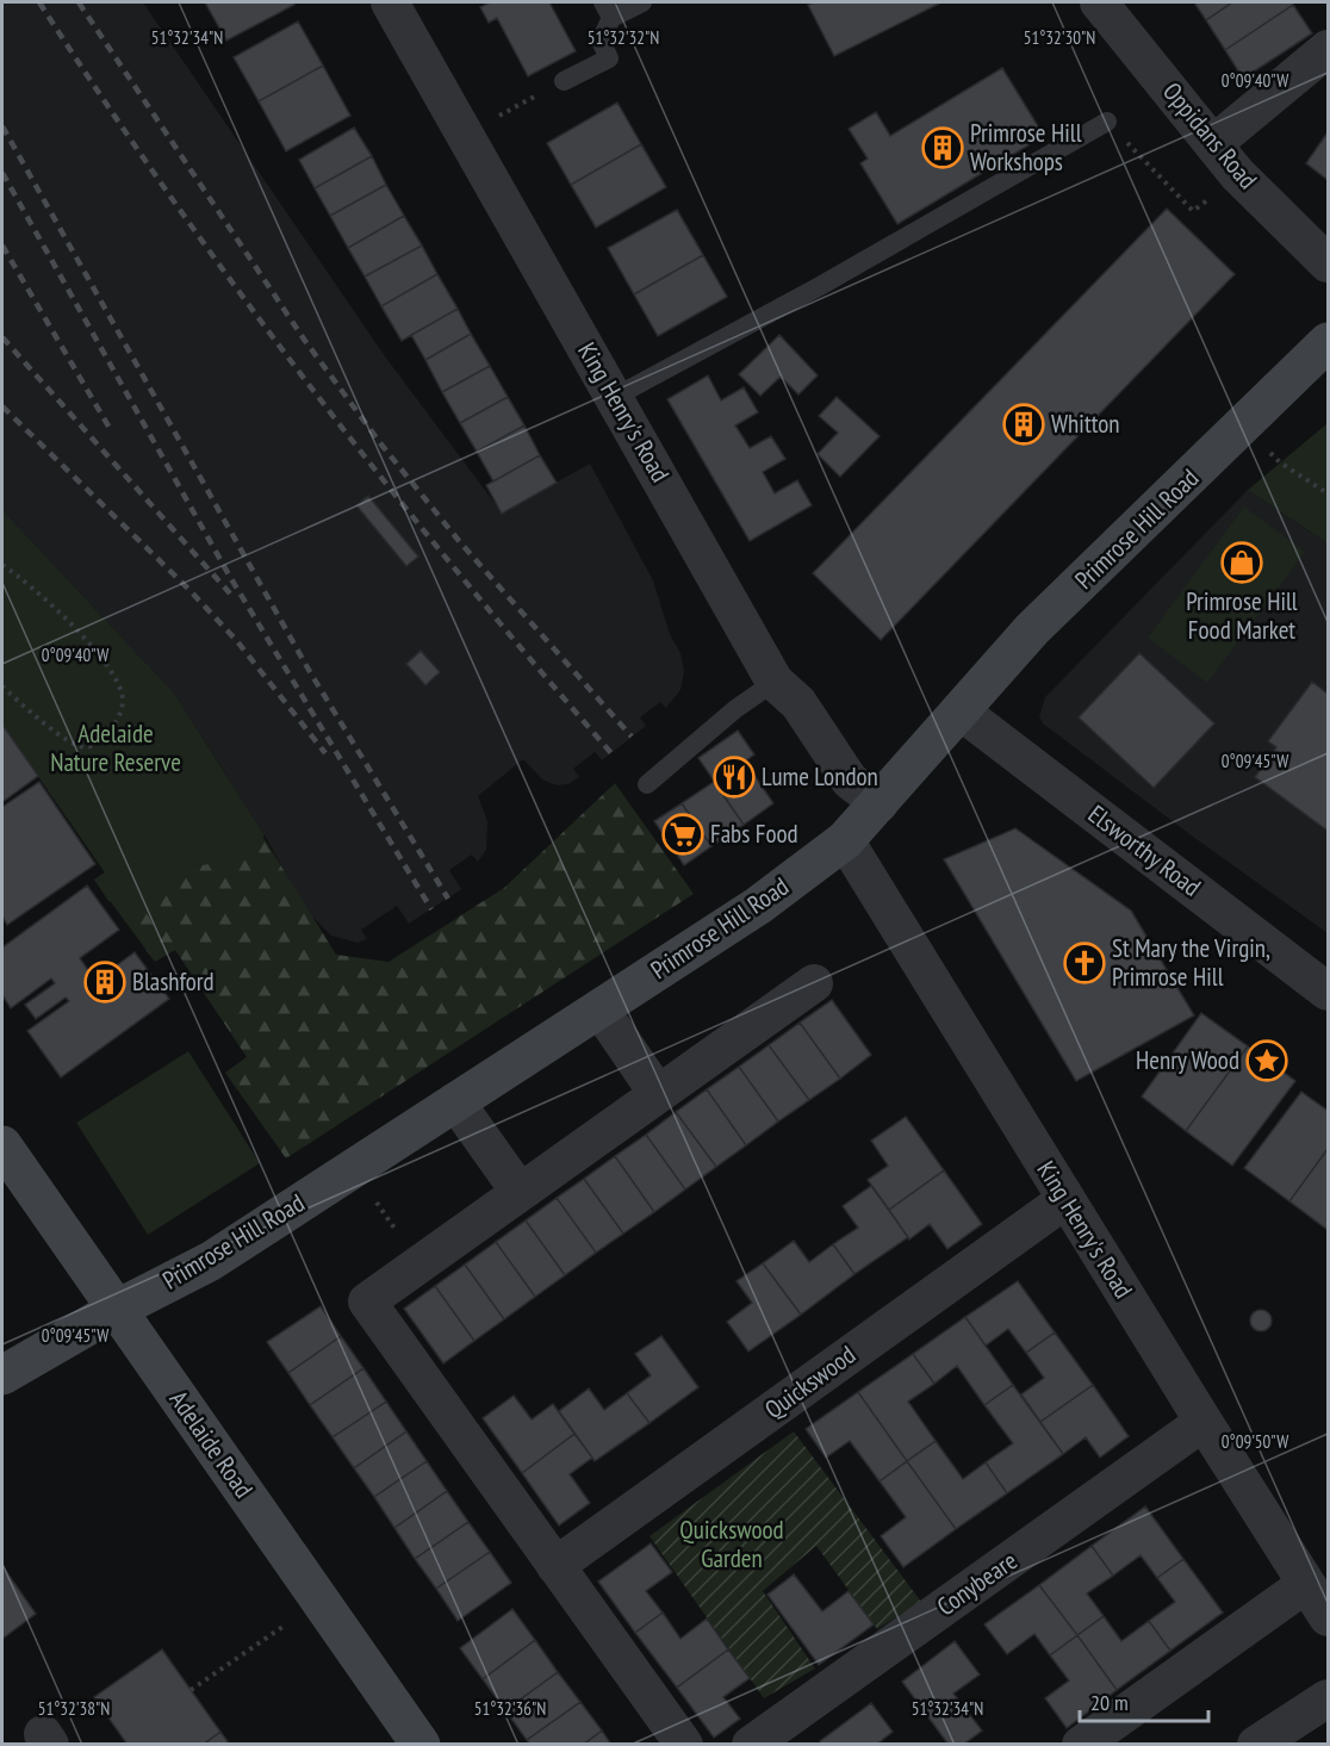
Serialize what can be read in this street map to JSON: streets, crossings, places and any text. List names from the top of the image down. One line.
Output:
{"streets":{"street":["Oppidans Road","King Henry's Road","Primrose Hill Road","Elsworthy Road","Quickswood","Adelaide Road","Conybeare"]},"crossings":[["King Henry's Road","Primrose Hill Road"],["King Henry's Road","Quickswood"],["King Henry's Road","Conybeare"],["Primrose Hill Road","Elsworthy Road"],["Primrose Hill Road","Adelaide Road"]],"parks":["Adelaide Nature Reserve","Quickswood Garden"],"places":{"building":["Primrose Hill Workshops","Whitton","Blashford"],"shop":["Primrose Hill Food Market"],"restaurant":["Lume London"],"supermarket":["Fabs Food"],"church":["St Mary the Virgin, Primrose Hill"],"place":["Henry Wood"]},"scale_bar":"20 m","coordinates":["51°32'34\"N","51°32'32\"N","51°32'30\"N","0°09'40\"W","0°09'45\"W","0°09'50\"W","51°32'38\"N","51°32'36\"N"]}
